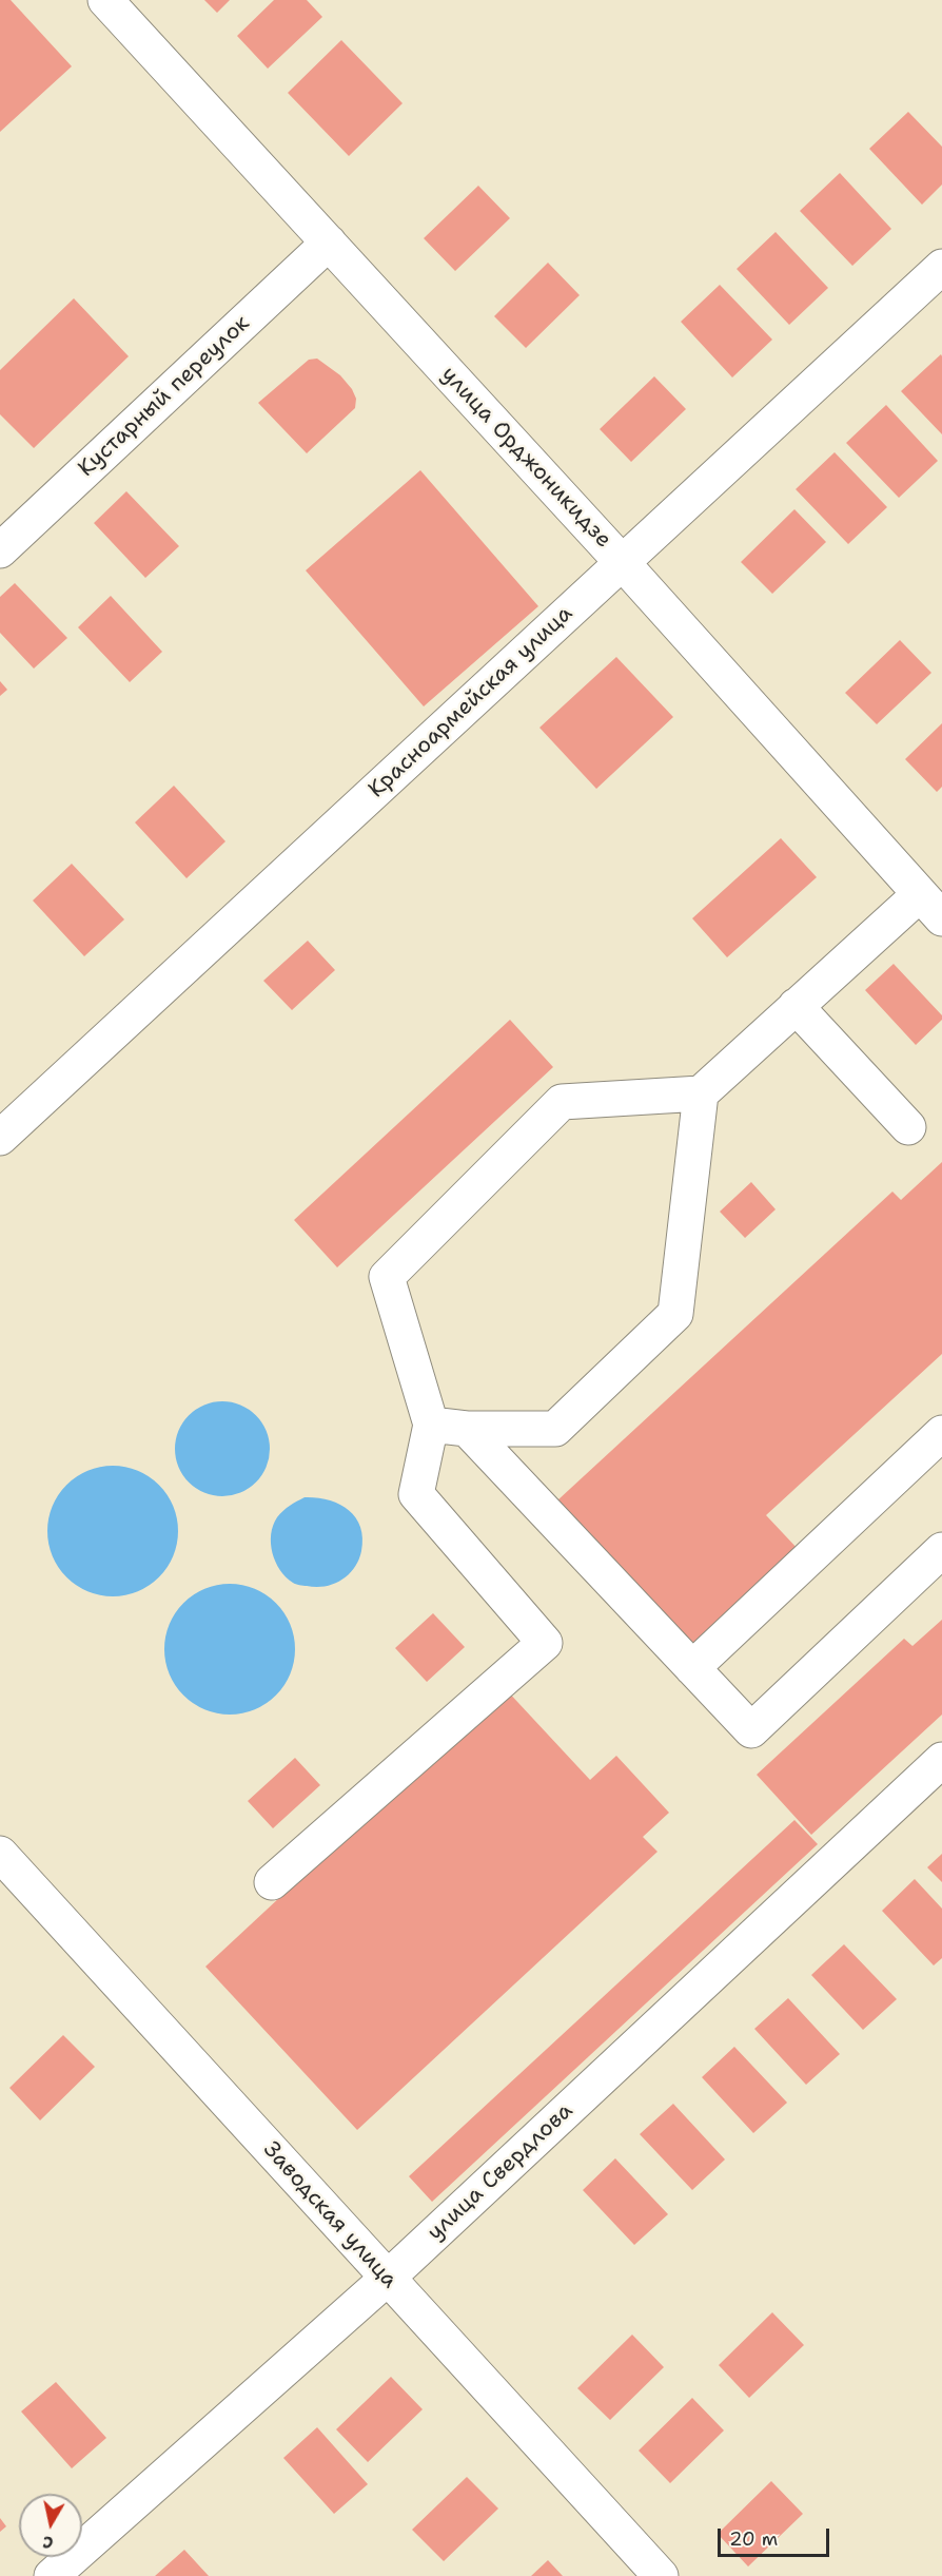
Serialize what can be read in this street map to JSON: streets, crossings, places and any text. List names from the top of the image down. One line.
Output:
{"streets":{"street":["Кустарный переулок","улица Орджоникидзе","Красноармейская улица","улица Свердлова","Заводская улица"]},"crossings":[["Кустарный переулок","улица Орджоникидзе"],["улица Орджоникидзе","Красноармейская улица"],["улица Свердлова","Заводская улица"]],"scale_bar":"20 m","north":"bottom"}
